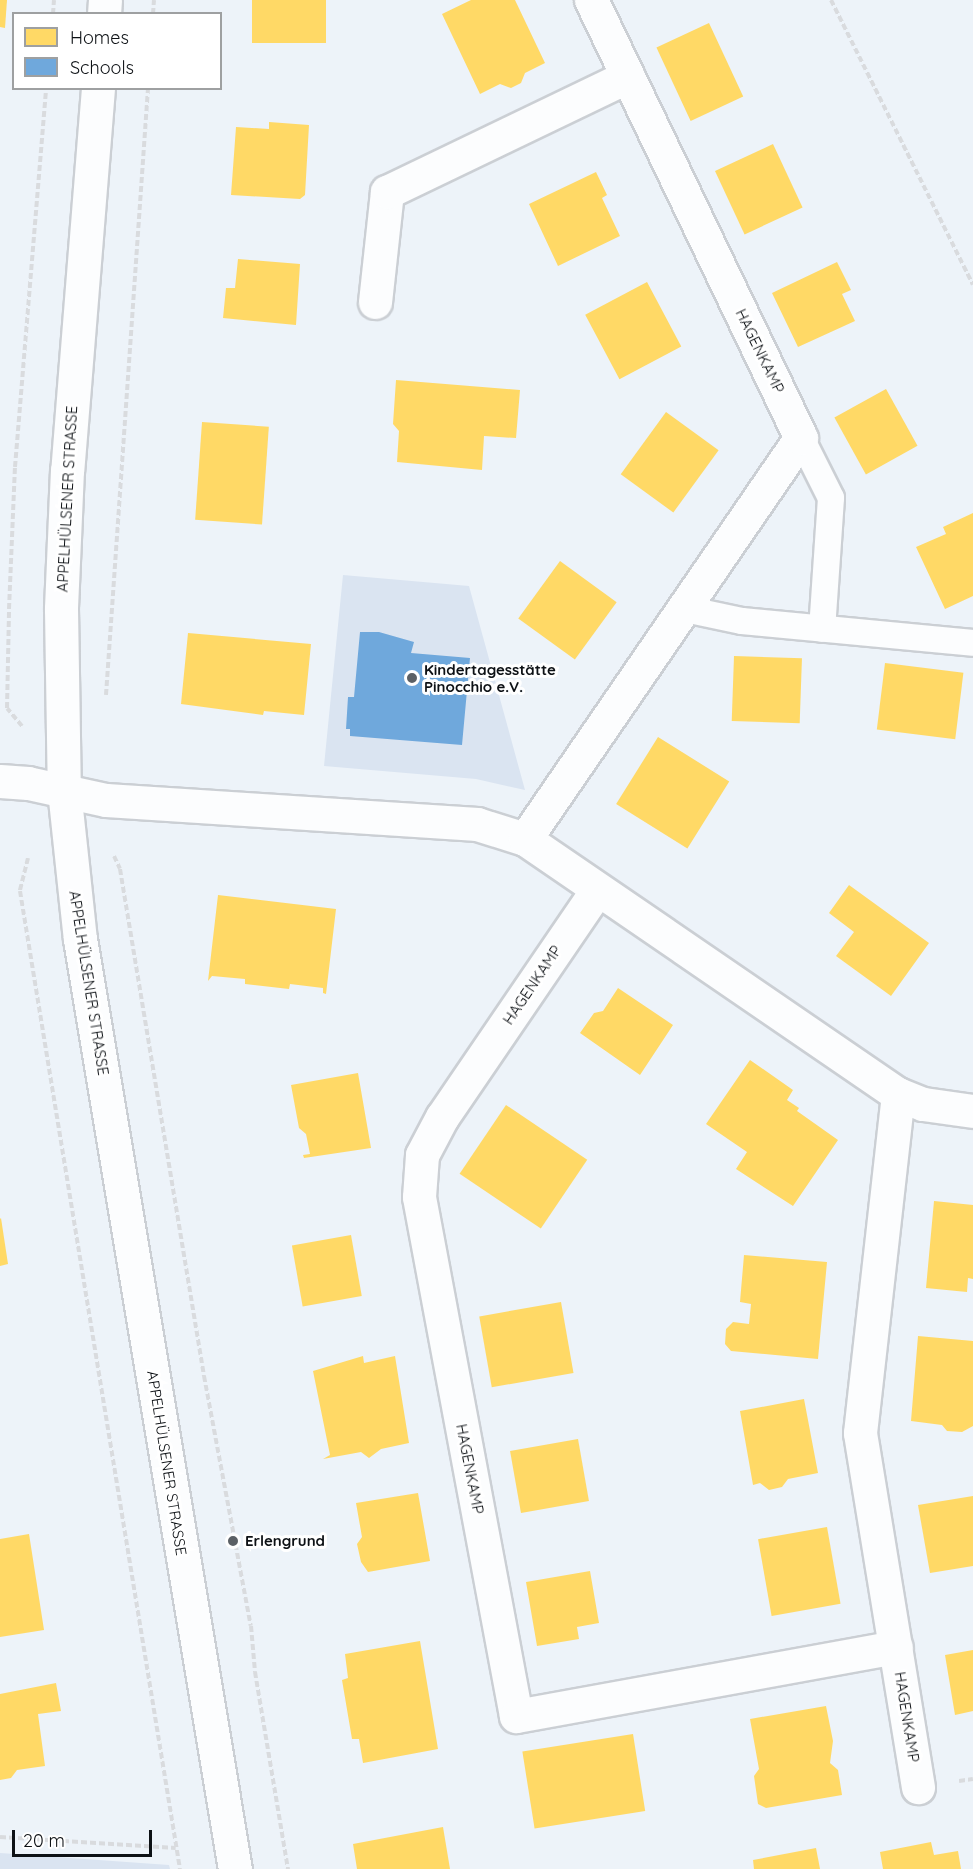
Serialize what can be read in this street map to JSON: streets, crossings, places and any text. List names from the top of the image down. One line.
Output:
{"streets":{"street":["HAGENKAMP","APPELHÜLSENER STRASSE"]},"places":["Kindertagesstätte Pinocchio e.V.","Erlengrund"],"legend":["Homes","Schools"],"scale_bar":"20 m"}
